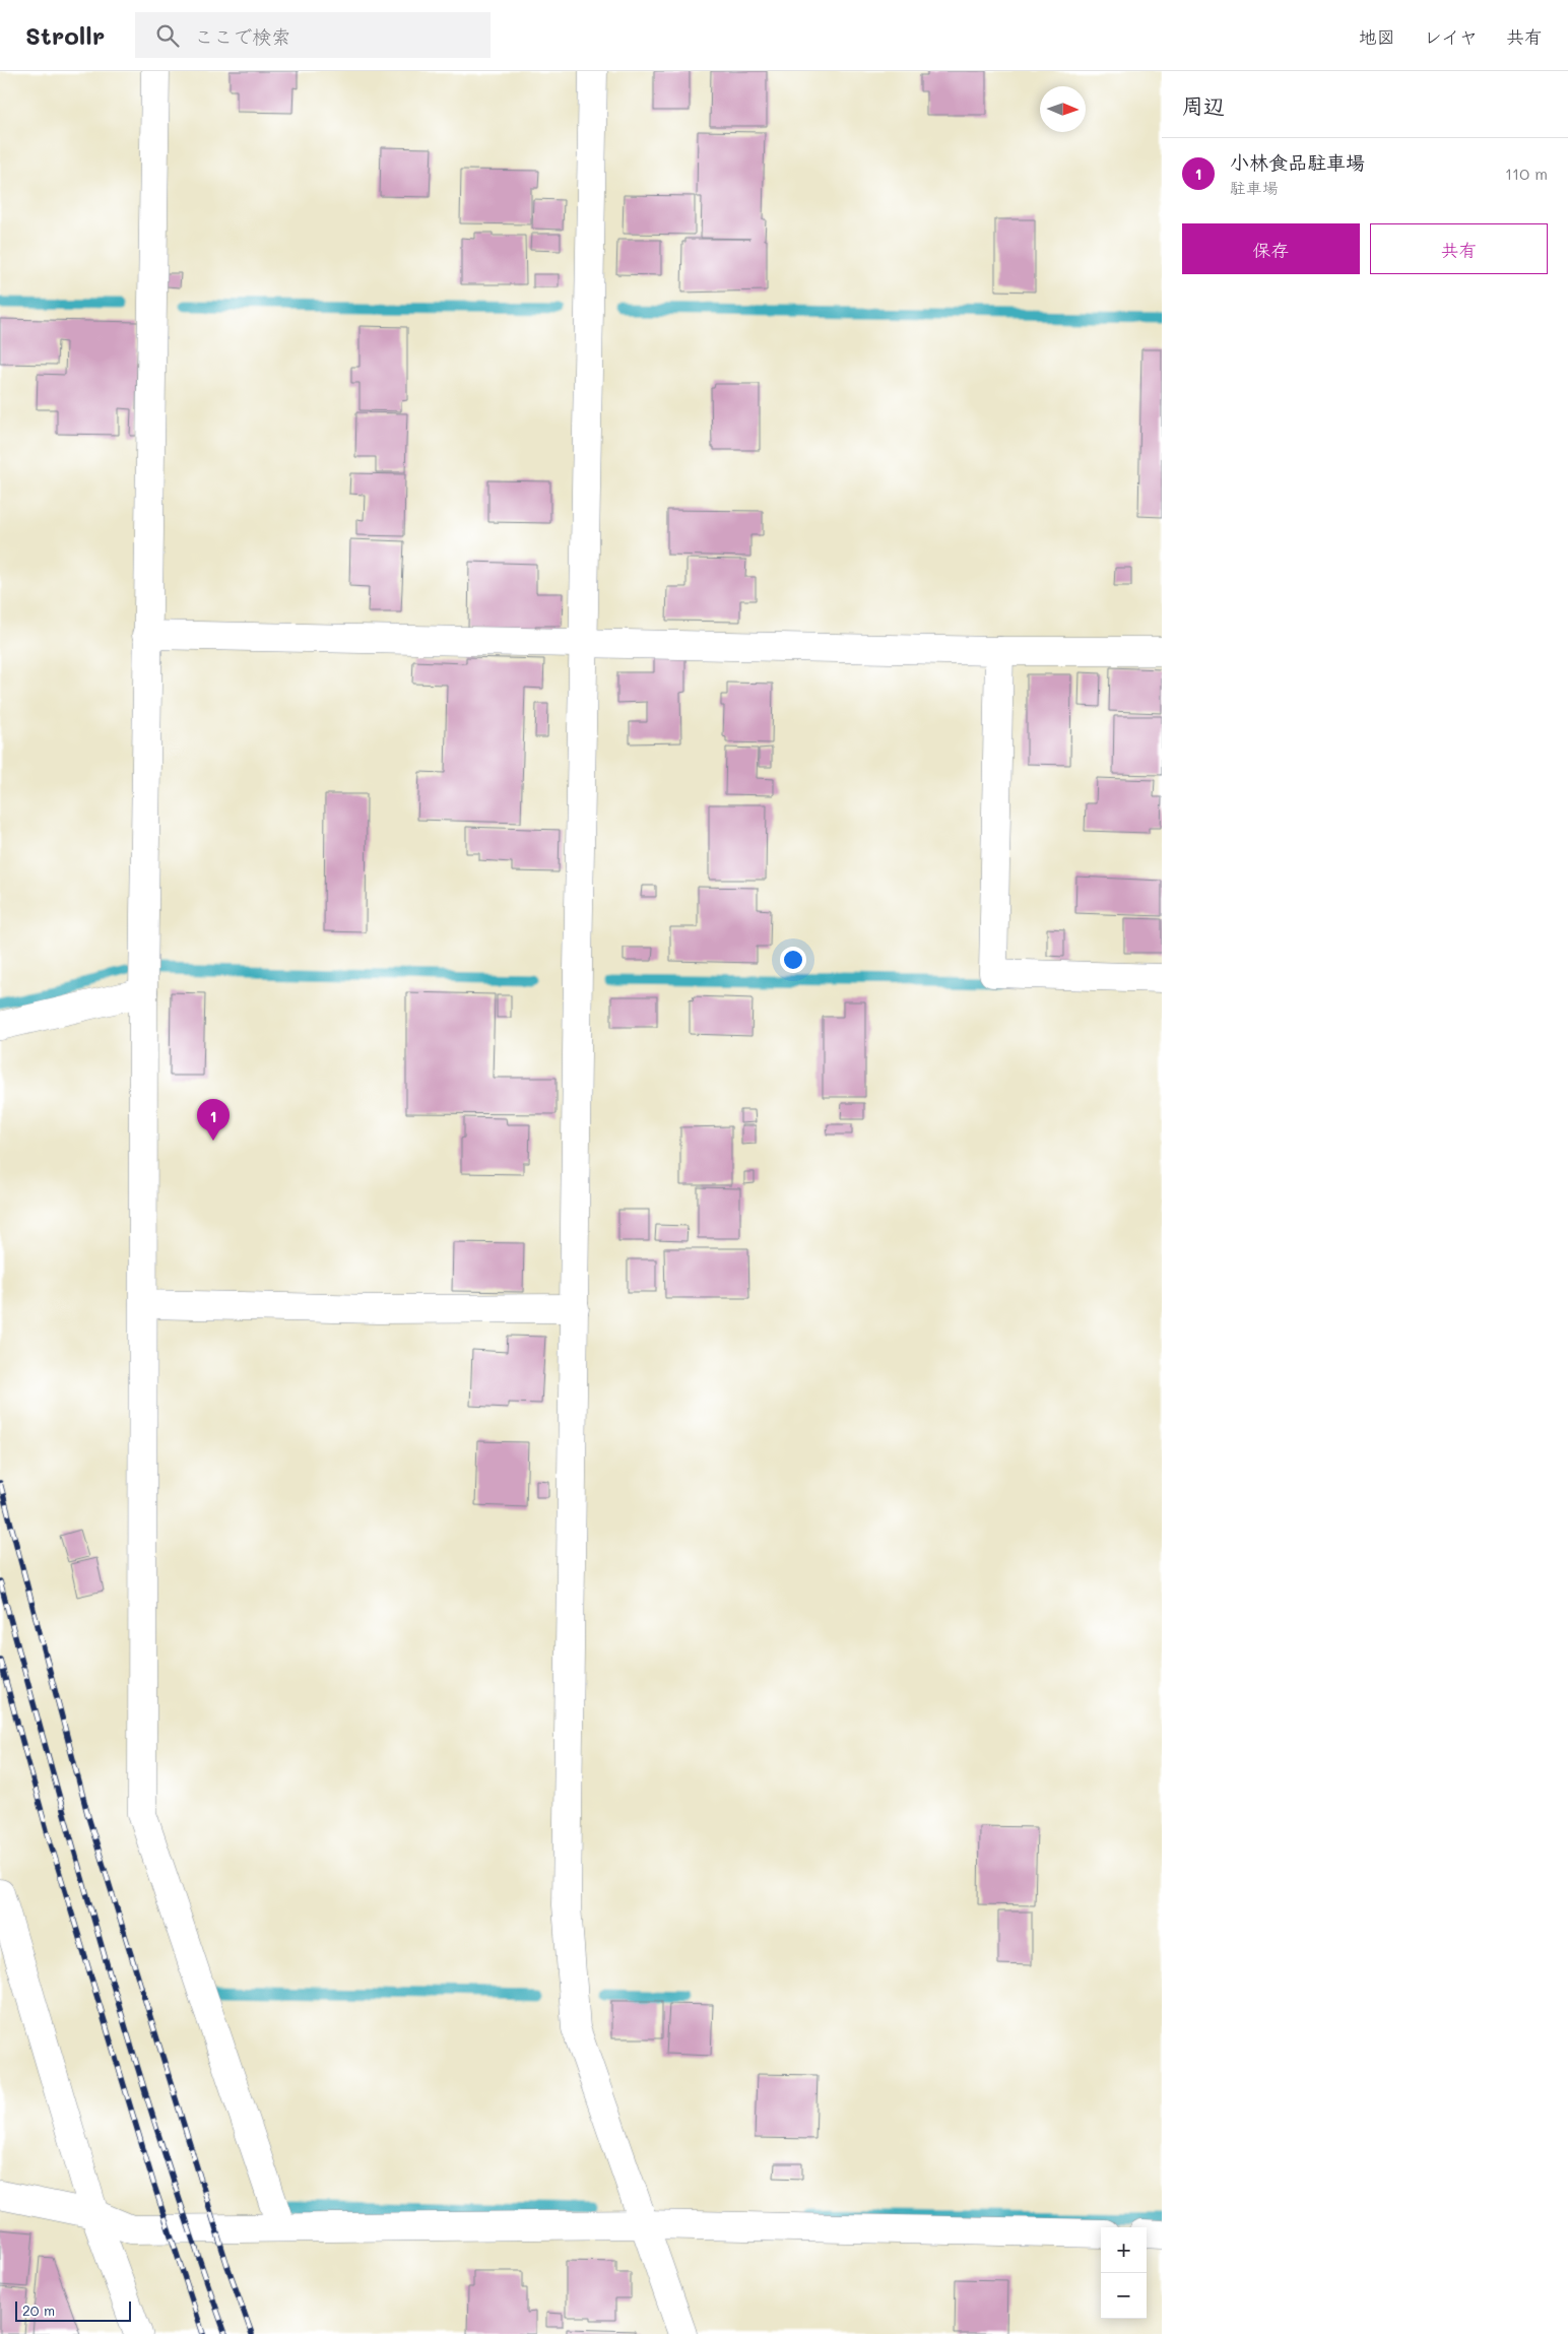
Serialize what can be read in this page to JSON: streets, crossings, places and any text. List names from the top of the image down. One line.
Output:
{"scale_bar":"20 m","north":"right","page":{"header":"Strollr","search":"ここで検索","nav":["地図","レイヤ","共有"],"heading":"周辺","list":[{"mark":"1","name":"小林食品駐車場","note":"駐車場","value":"110 m"}],"buttons":["保存","共有"],"pins":"1","map_buttons":["+","−"],"scale":"20 m"}}
